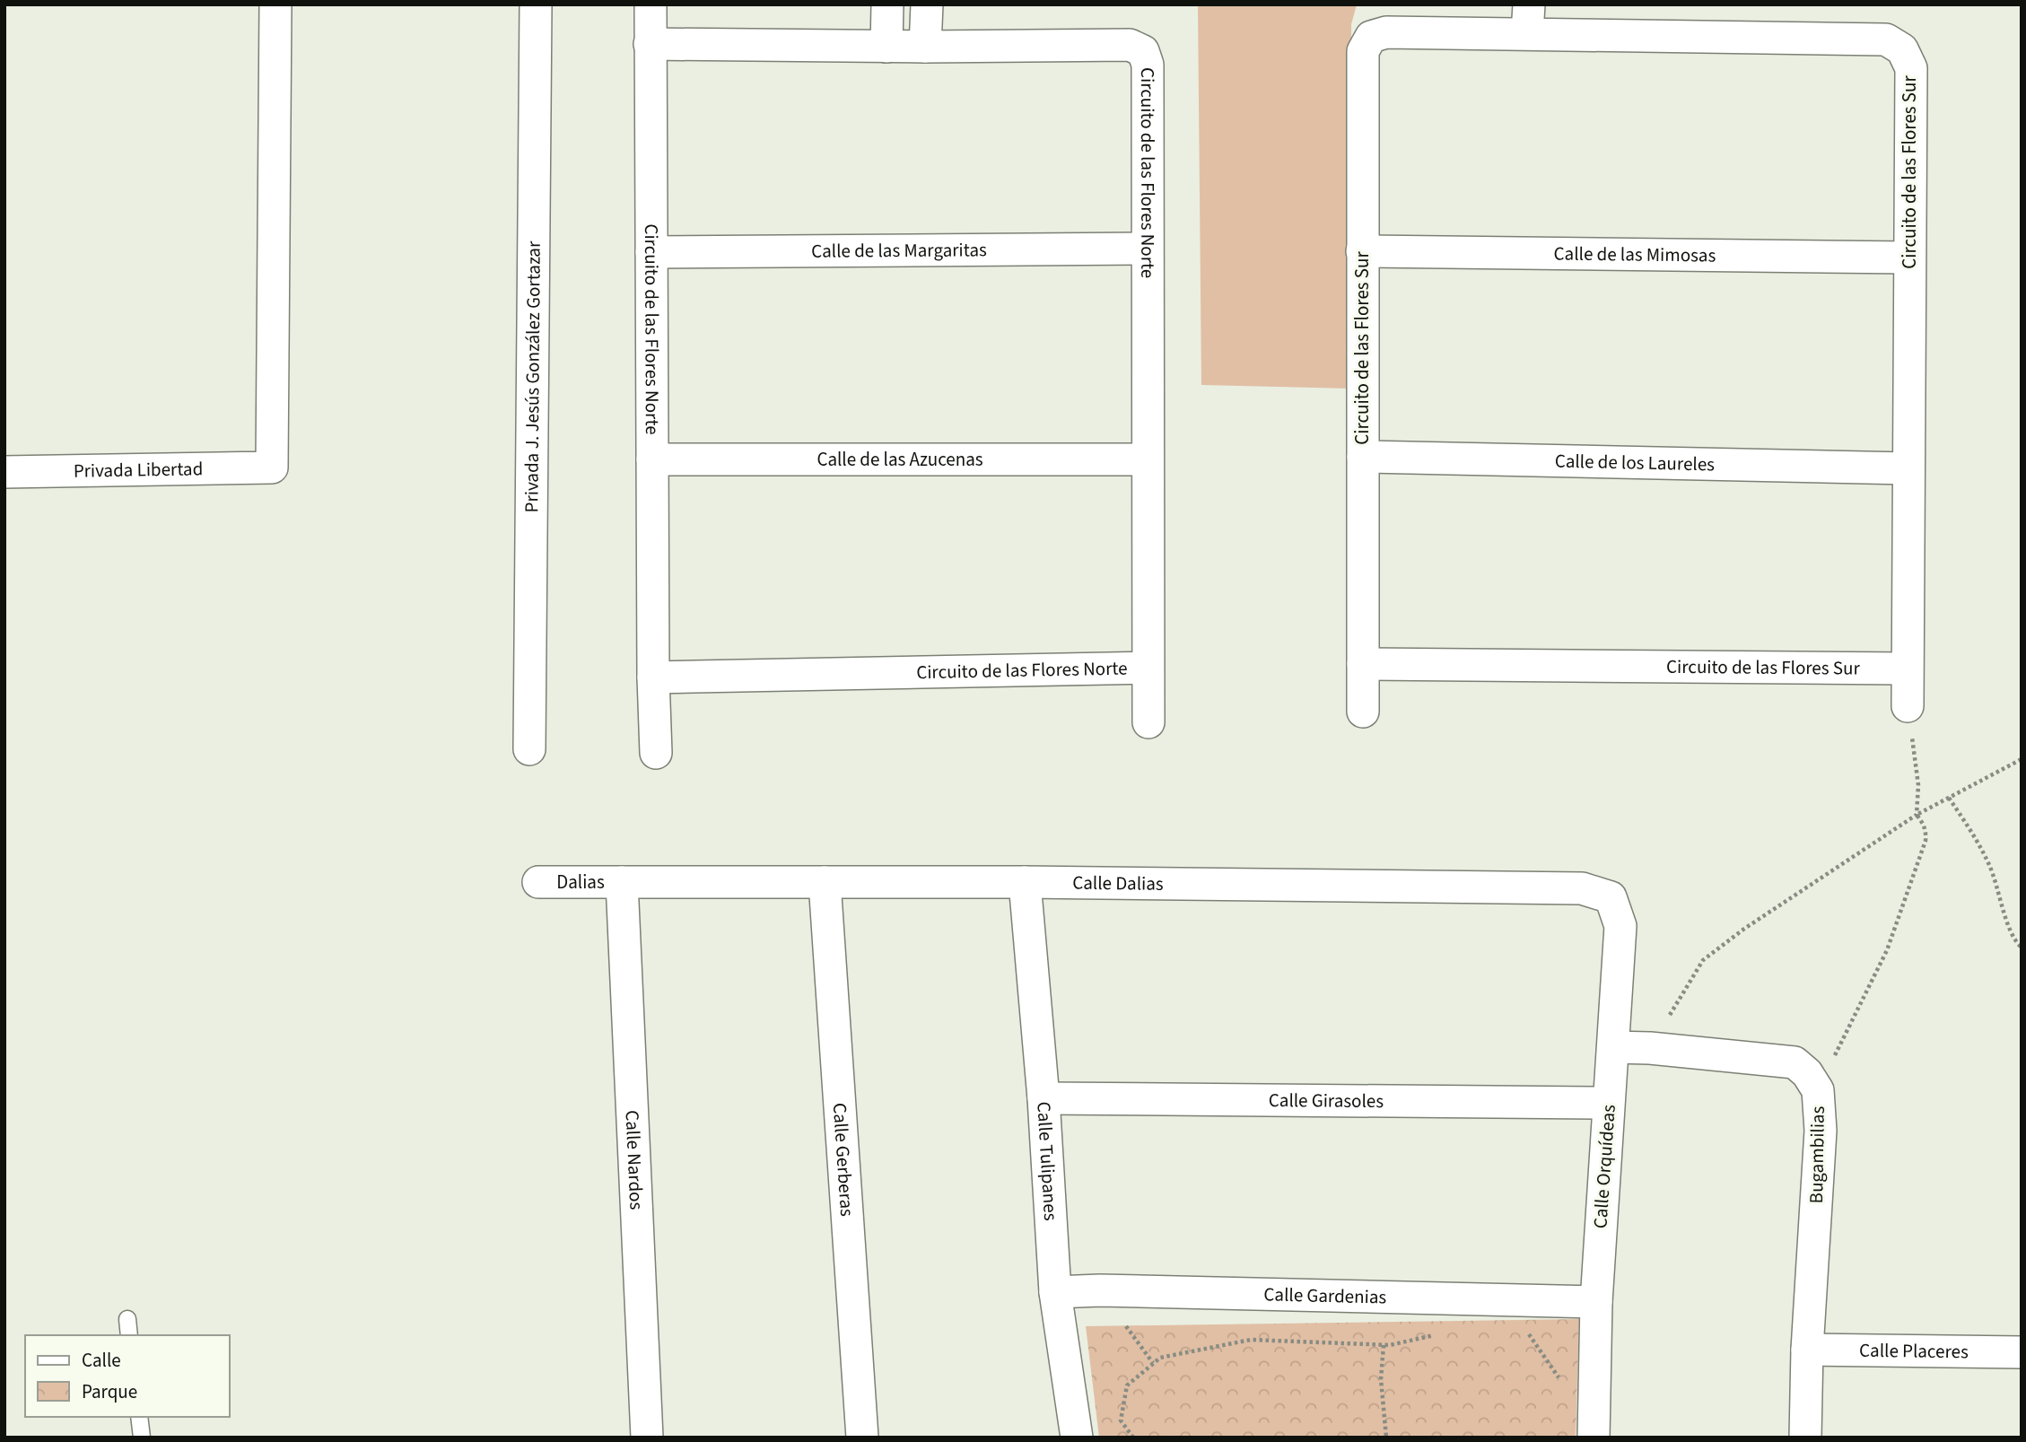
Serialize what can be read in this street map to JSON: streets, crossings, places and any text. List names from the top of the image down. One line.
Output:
{"streets":{"street":["Circuito de las Flores Norte","Circuito de las Flores Sur","Calle de las Margaritas","Calle de las Mimosas","Privada J. Jesús González Gortazar","Calle de las Azucenas","Calle de los Laureles","Privada Libertad","Dalias","Calle Dalias","Calle Girasoles","Bugambilias","Calle Nardos","Calle Gerberas","Calle Tulipanes","Calle Orquídeas","Calle Gardenias","Calle Placeres"]},"crossings":[["Circuito de las Flores Norte","Calle de las Margaritas"],["Circuito de las Flores Norte","Calle de las Azucenas"],["Circuito de las Flores Sur","Calle de las Mimosas"],["Circuito de las Flores Sur","Calle de los Laureles"],["Dalias","Calle Dalias"],["Dalias","Calle Nardos"],["Calle Dalias","Calle Nardos"],["Calle Dalias","Calle Gerberas"],["Calle Dalias","Calle Tulipanes"],["Calle Dalias","Calle Orquídeas"],["Calle Girasoles","Calle Tulipanes"],["Calle Girasoles","Calle Orquídeas"],["Bugambilias","Calle Orquídeas"],["Bugambilias","Calle Placeres"],["Calle Tulipanes","Calle Gardenias"],["Calle Orquídeas","Calle Gardenias"]],"legend":["Calle","Parque"]}
